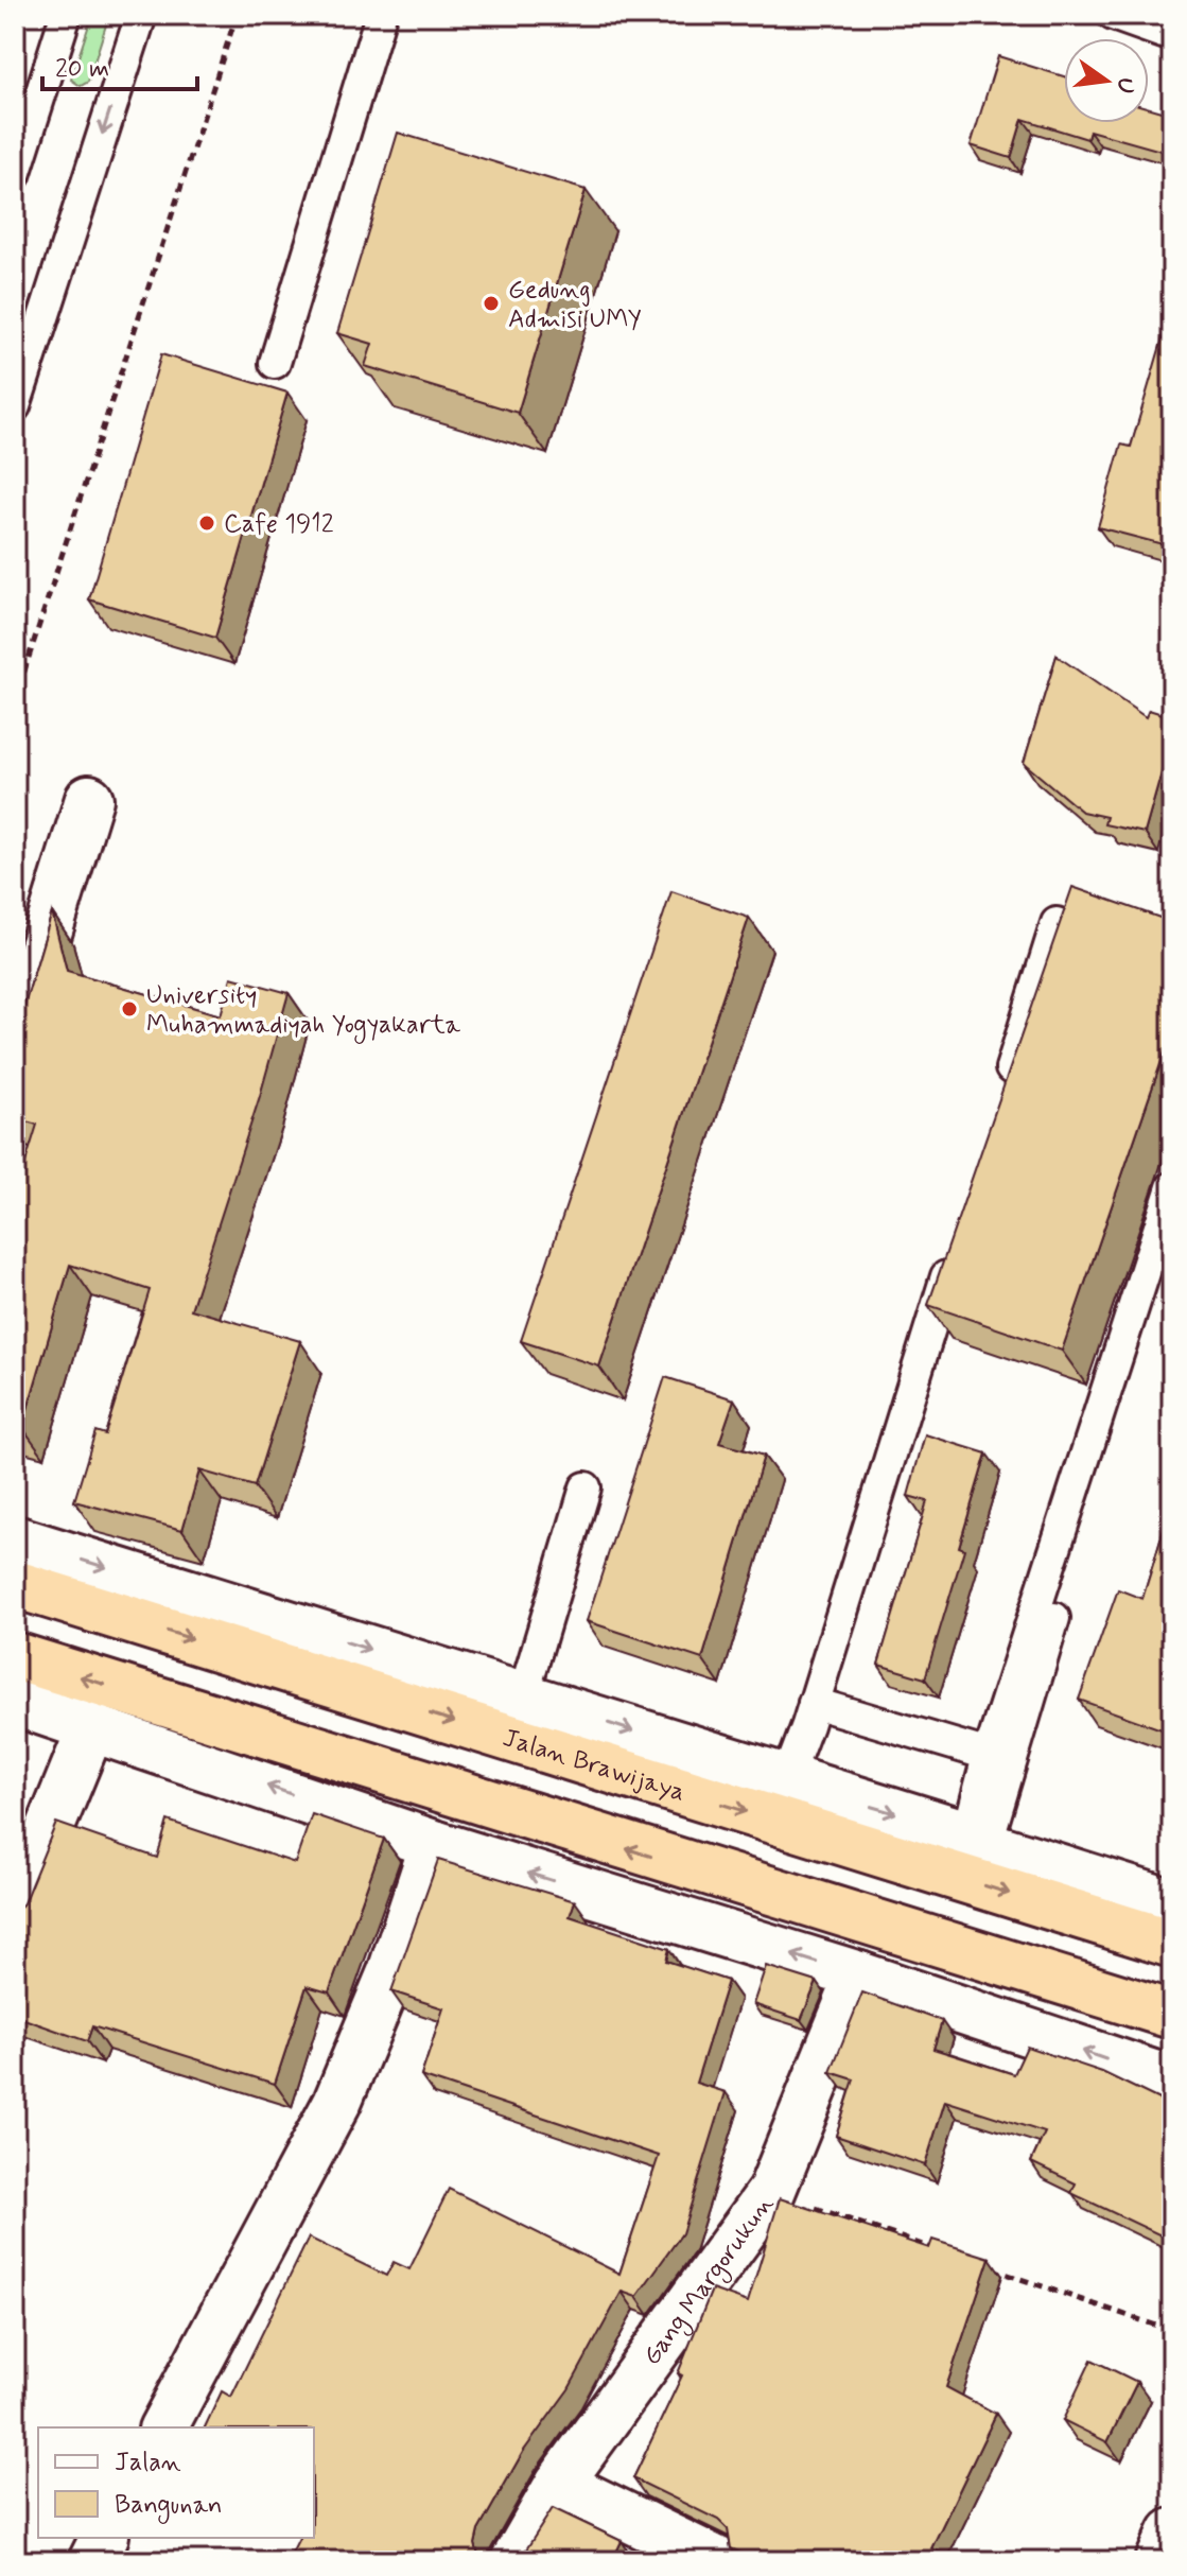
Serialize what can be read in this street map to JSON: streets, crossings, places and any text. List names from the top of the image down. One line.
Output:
{"streets":{"highway":["Jalan Brawijaya"],"street":["Gang Margorukun"]},"places":["Gedung Admisi UMY","Cafe 1912","University Muhammadiyah Yogyakarta"],"legend":["Jalan","Bangunan"],"scale_bar":"20 m","north":"right"}
